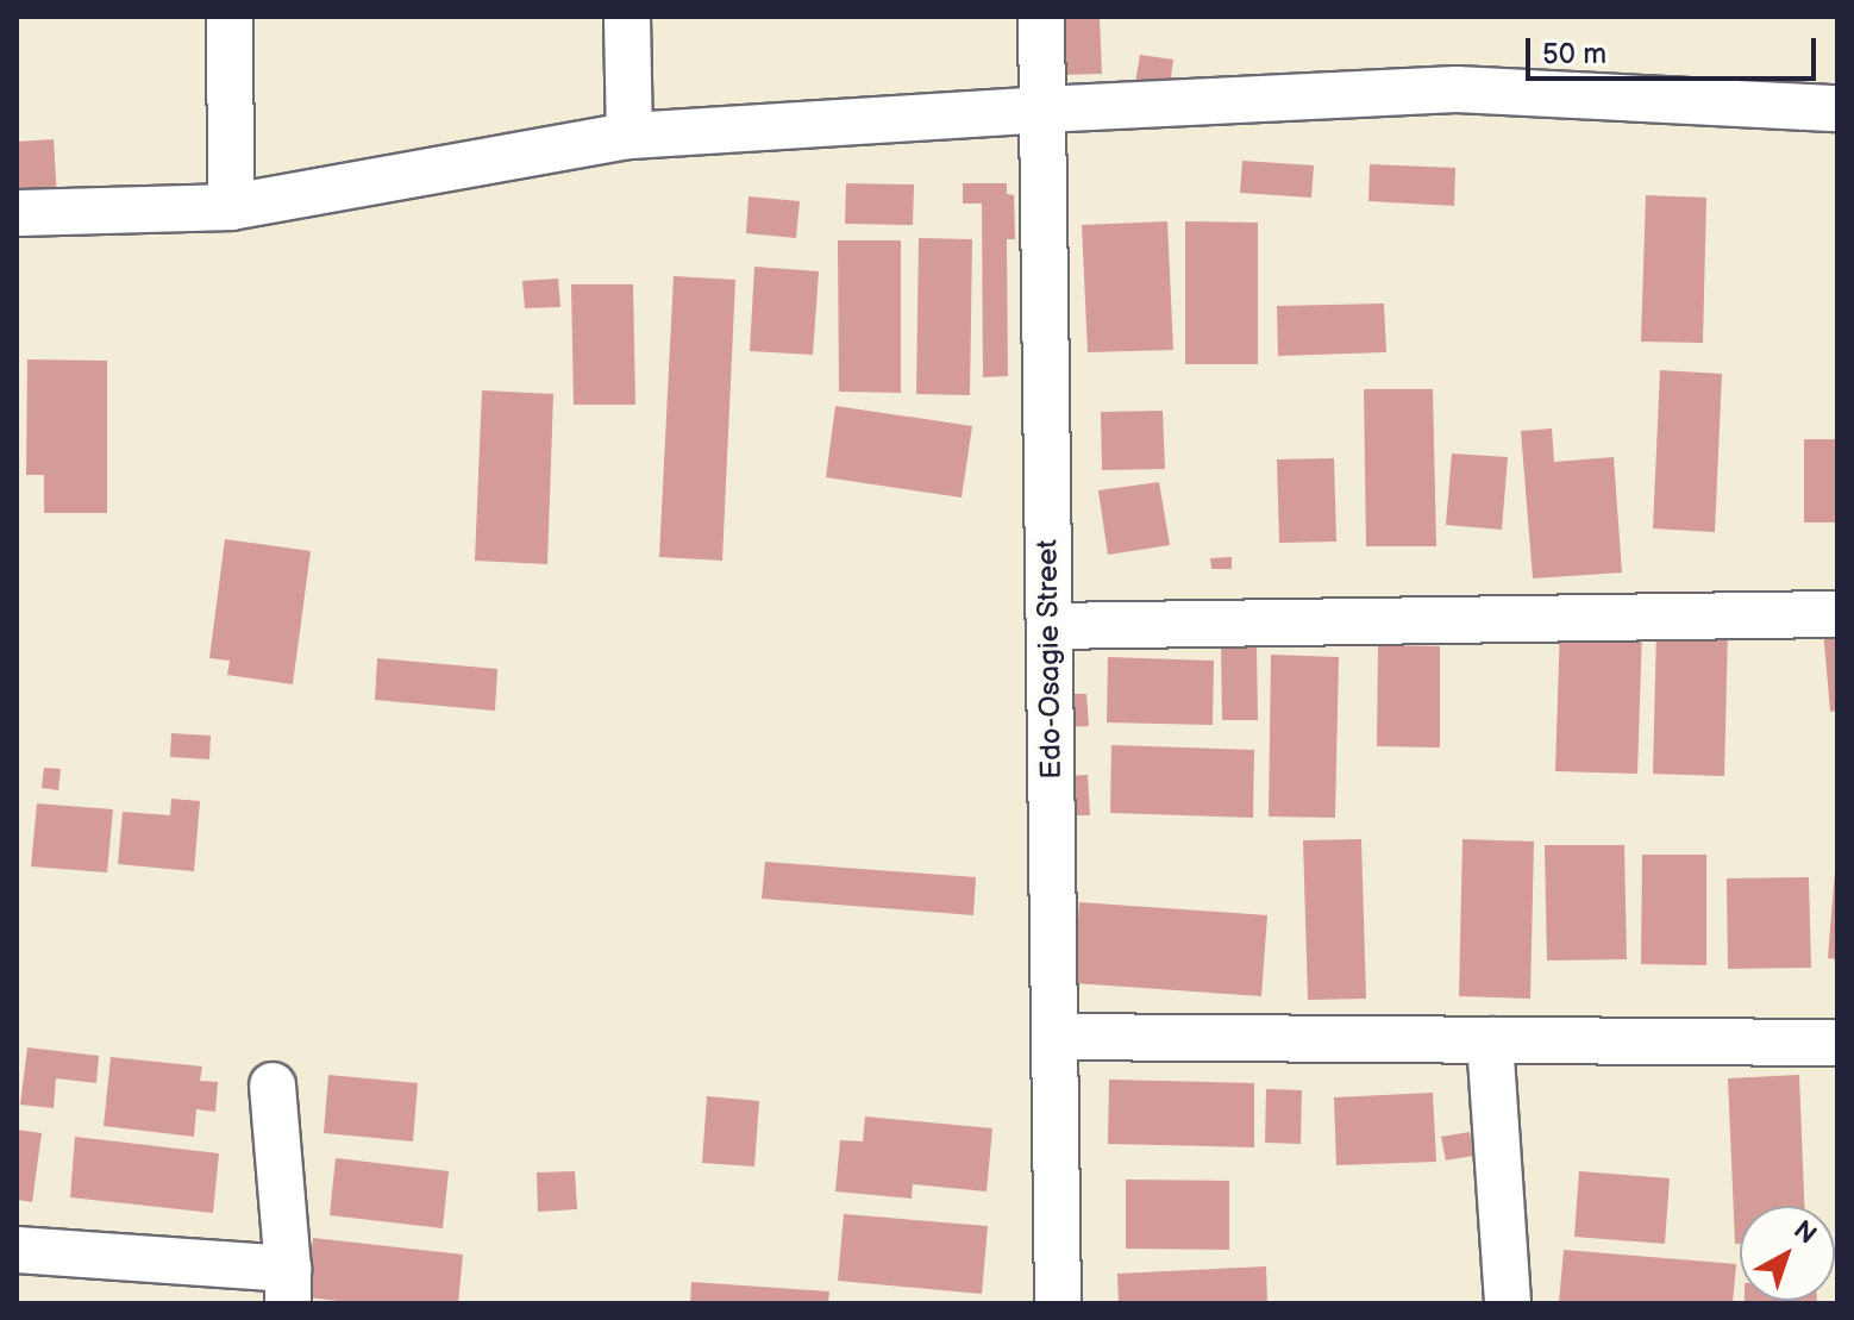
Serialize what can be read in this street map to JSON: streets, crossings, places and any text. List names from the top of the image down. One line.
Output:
{"streets":{"street":["Edo-Osagie Street"]},"scale_bar":"50 m","north":"top right"}
